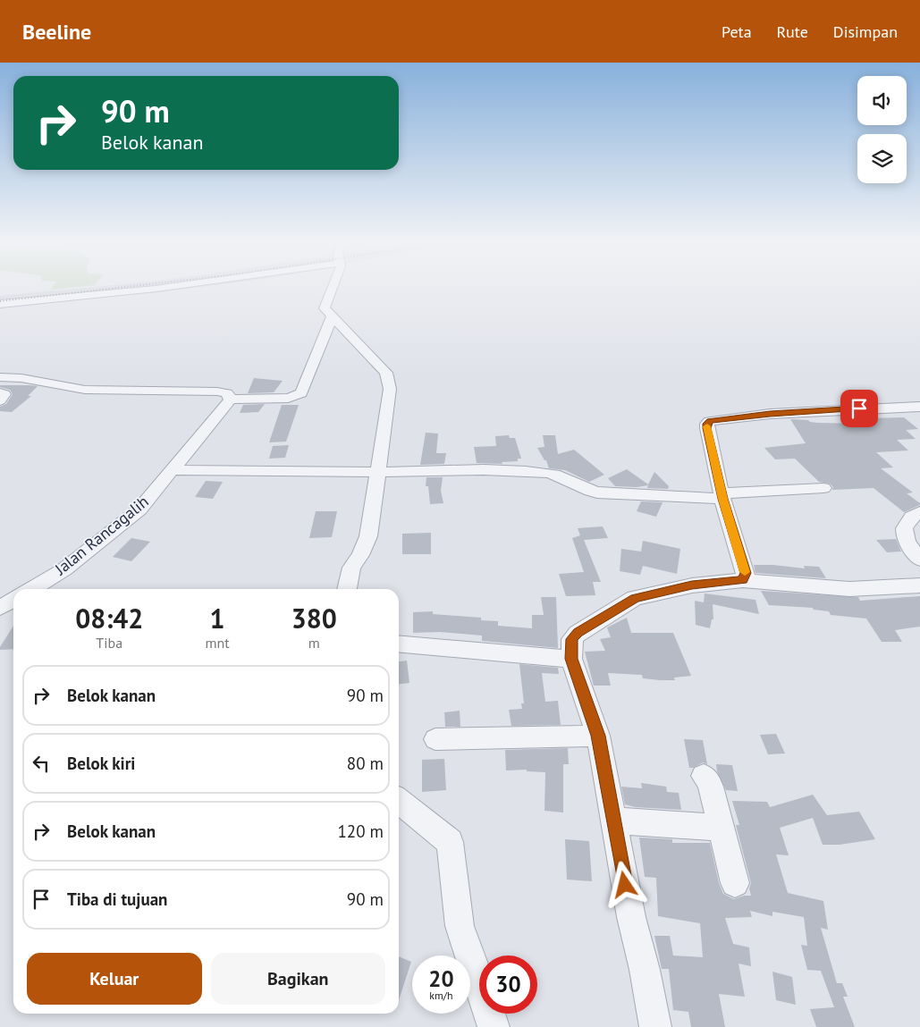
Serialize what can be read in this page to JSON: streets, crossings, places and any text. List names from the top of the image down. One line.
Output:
{"streets":{"street":["Jalan Rancagalih"]},"page":{"header":"Beeline","nav":["Peta","Rute","Disimpan"],"turn":["90 m","Belok kanan"],"eta":["08:42","Tiba","1","mnt","380","m"],"list":[{"name":"Belok kanan","value":"90 m"},{"name":"Belok kiri","value":"80 m"},{"name":"Belok kanan","value":"120 m"},{"name":"Tiba di tujuan","value":"90 m"}],"buttons":["Keluar","Bagikan"],"speed":"20 km/h","limit":"30"}}
